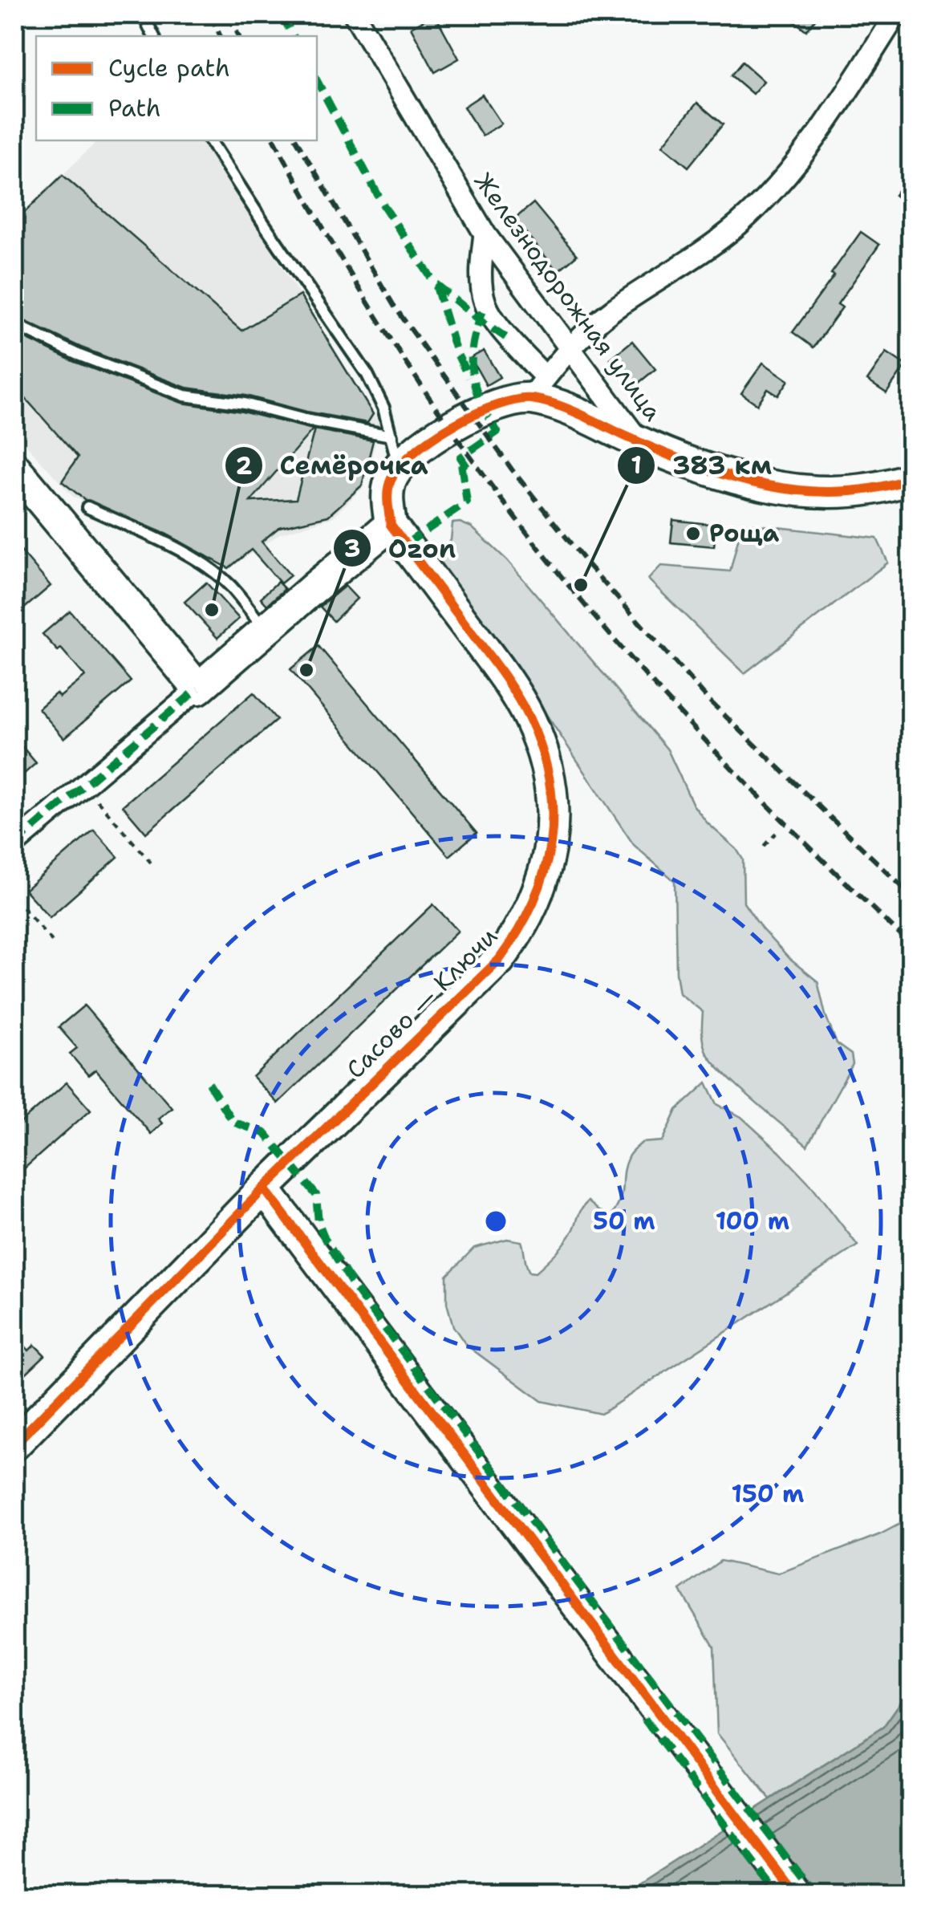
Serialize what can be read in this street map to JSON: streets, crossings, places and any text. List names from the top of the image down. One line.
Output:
{"streets":{"street":["Железнодорожная улица","Сасово — Ключи"]},"places":["Роща","383 км","Семёрочка","Ozon"],"legend":["Cycle path","Path"],"rings":["50 m","100 m","150 m"]}
